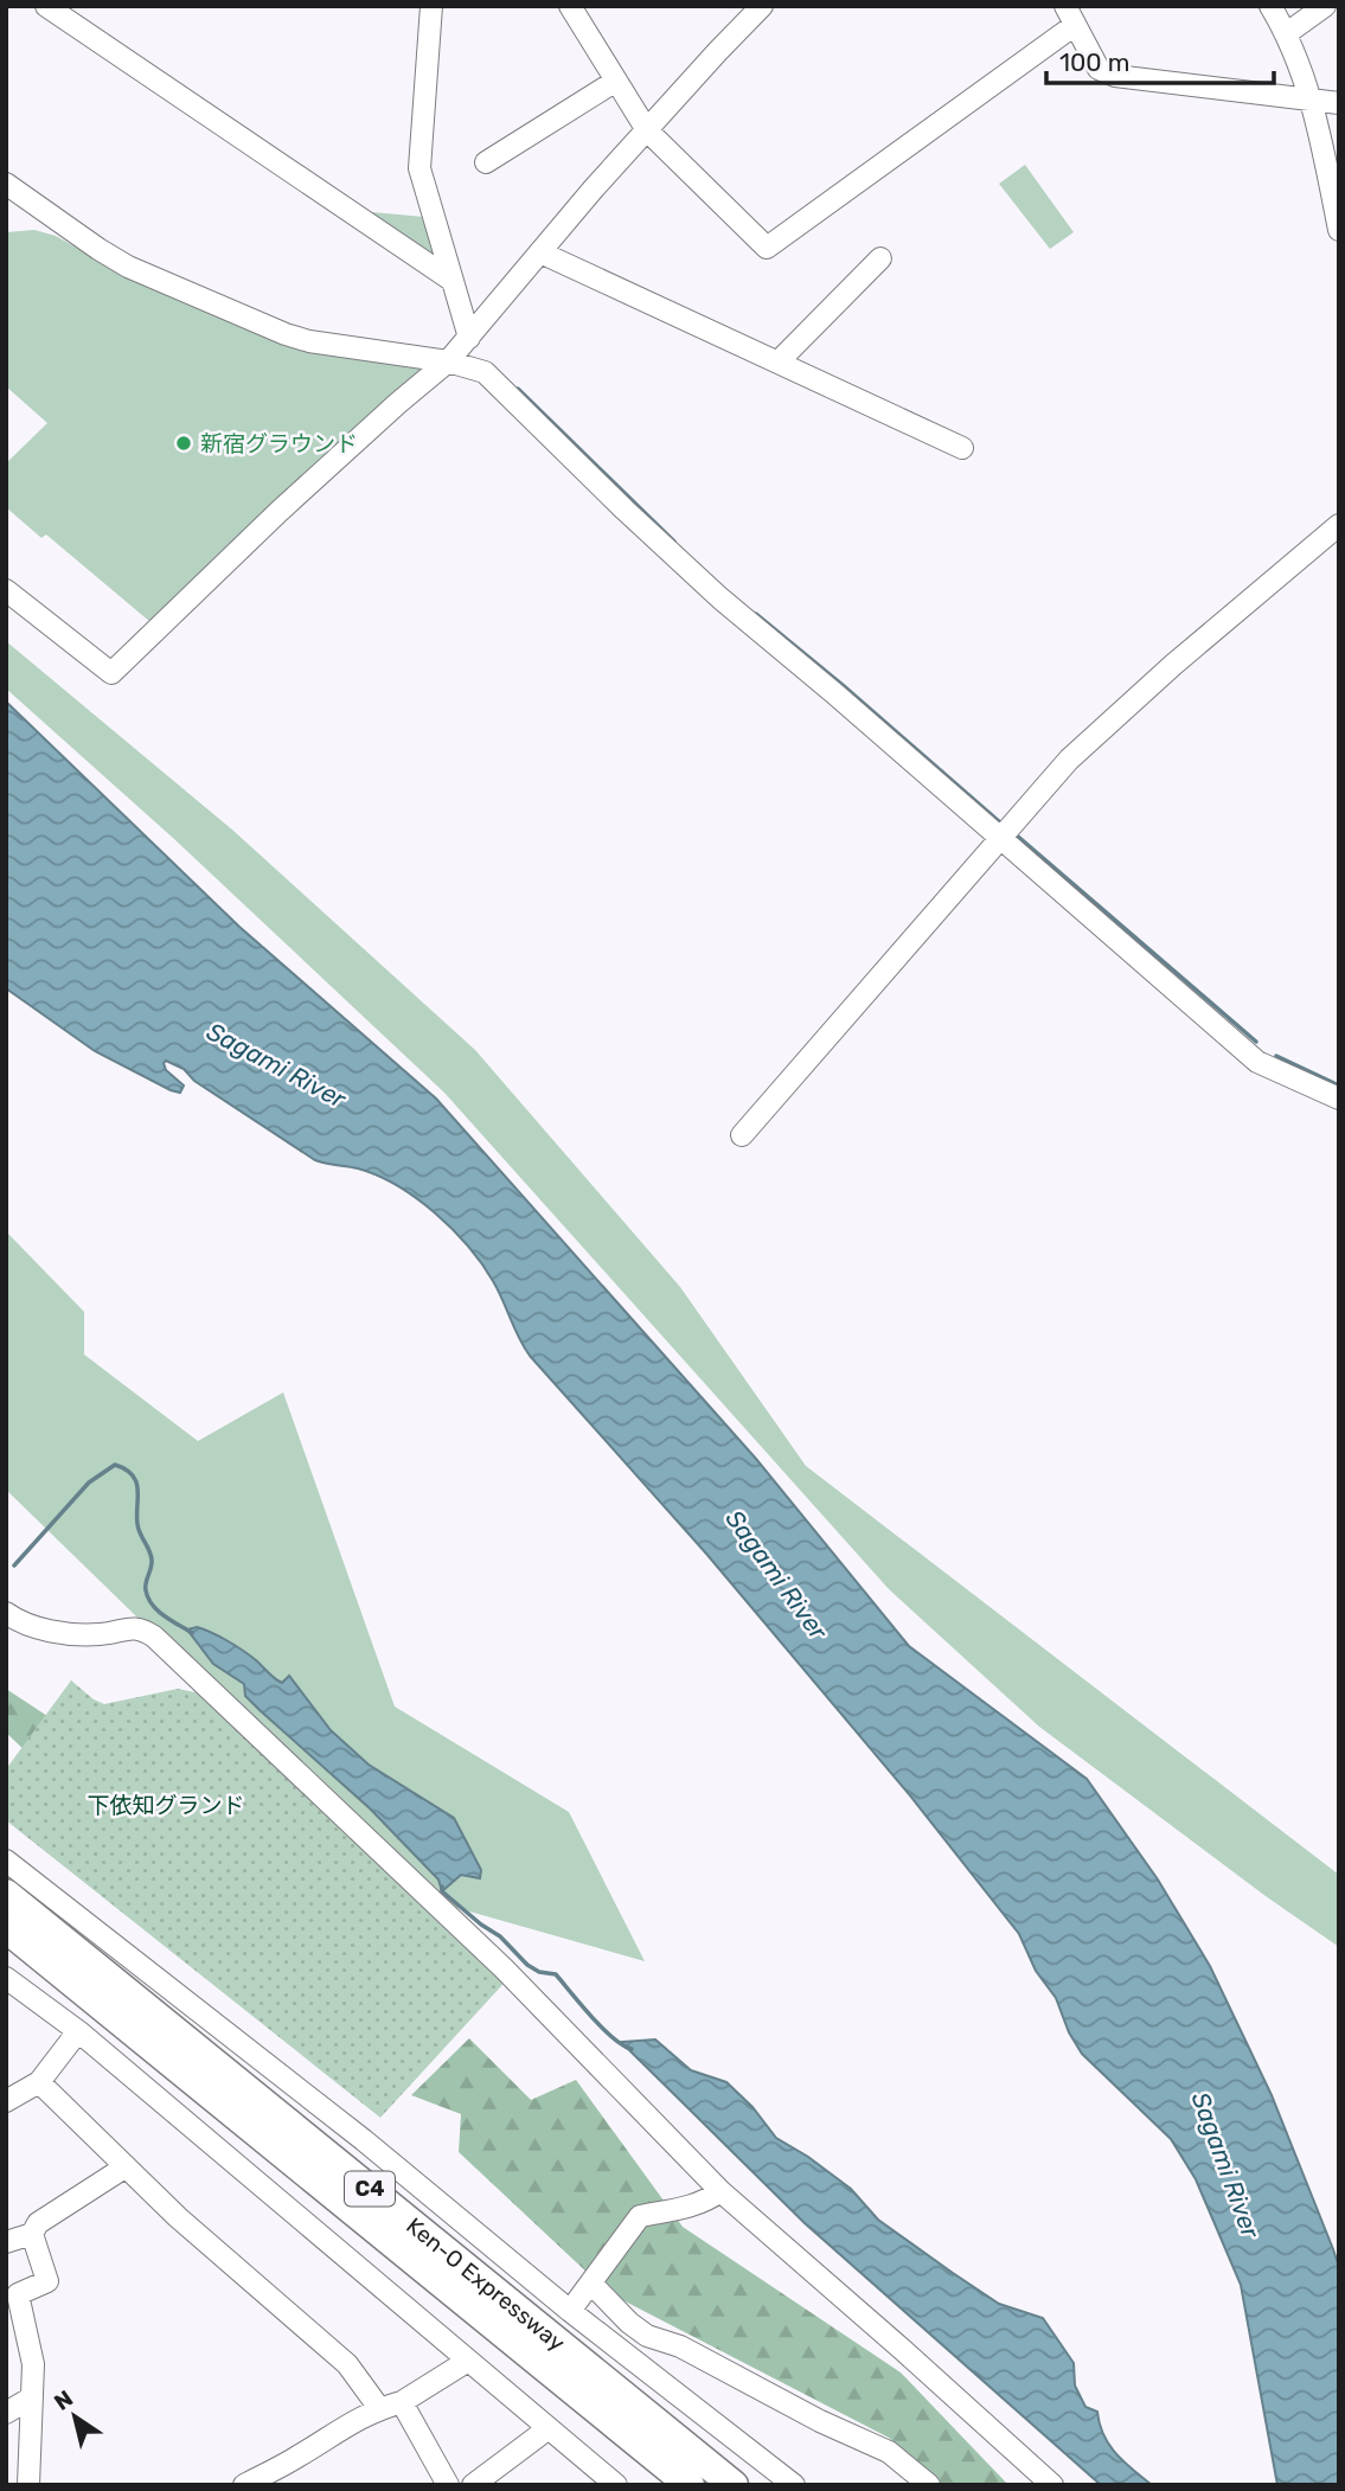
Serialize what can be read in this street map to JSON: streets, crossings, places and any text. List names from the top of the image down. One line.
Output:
{"streets":{"highway":["C4","Ken-O Expressway"]},"water":["Sagami River"],"parks":["下依知グランド"],"places":["新宿グラウンド"],"scale_bar":"100 m","north":"top left"}
